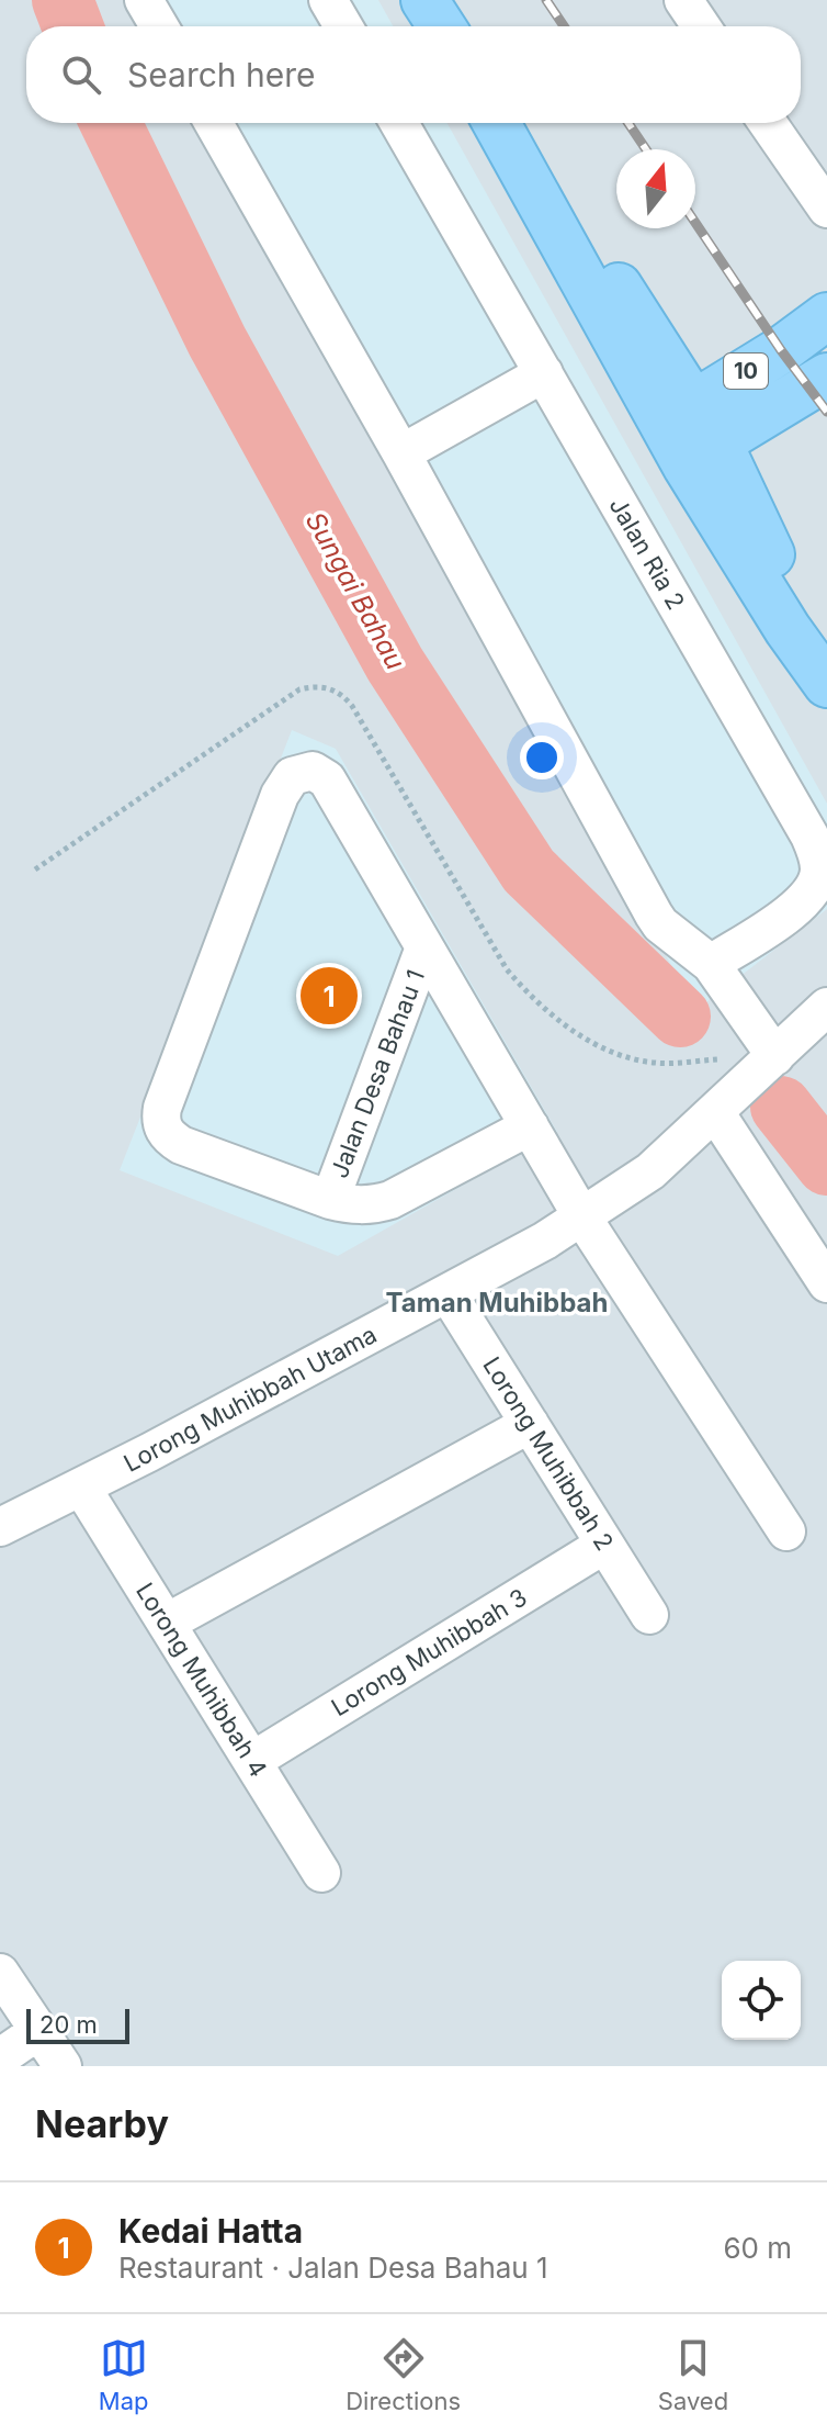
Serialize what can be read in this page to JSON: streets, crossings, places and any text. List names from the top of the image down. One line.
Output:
{"streets":{"main road":["10"],"street":["Jalan Ria 2","Jalan Desa Bahau 1","Lorong Muhibbah Utama","Lorong Muhibbah 2","Lorong Muhibbah 3","Lorong Muhibbah 4"]},"crossings":[["Lorong Muhibbah Utama","Lorong Muhibbah 2"],["Lorong Muhibbah Utama","Lorong Muhibbah 4"],["Lorong Muhibbah 2","Lorong Muhibbah 3"],["Lorong Muhibbah 3","Lorong Muhibbah 4"]],"districts":["Taman Muhibbah"],"water":["Sungai Bahau"],"scale_bar":"20 m","north":"top","page":{"search":"Search here","pins":"1","scale":"20 m","heading":"Nearby","list":[{"mark":"1","name":"Kedai Hatta","note":"Restaurant · Jalan Desa Bahau 1","value":"60 m"}],"nav":["Map","Directions","Saved"]}}
